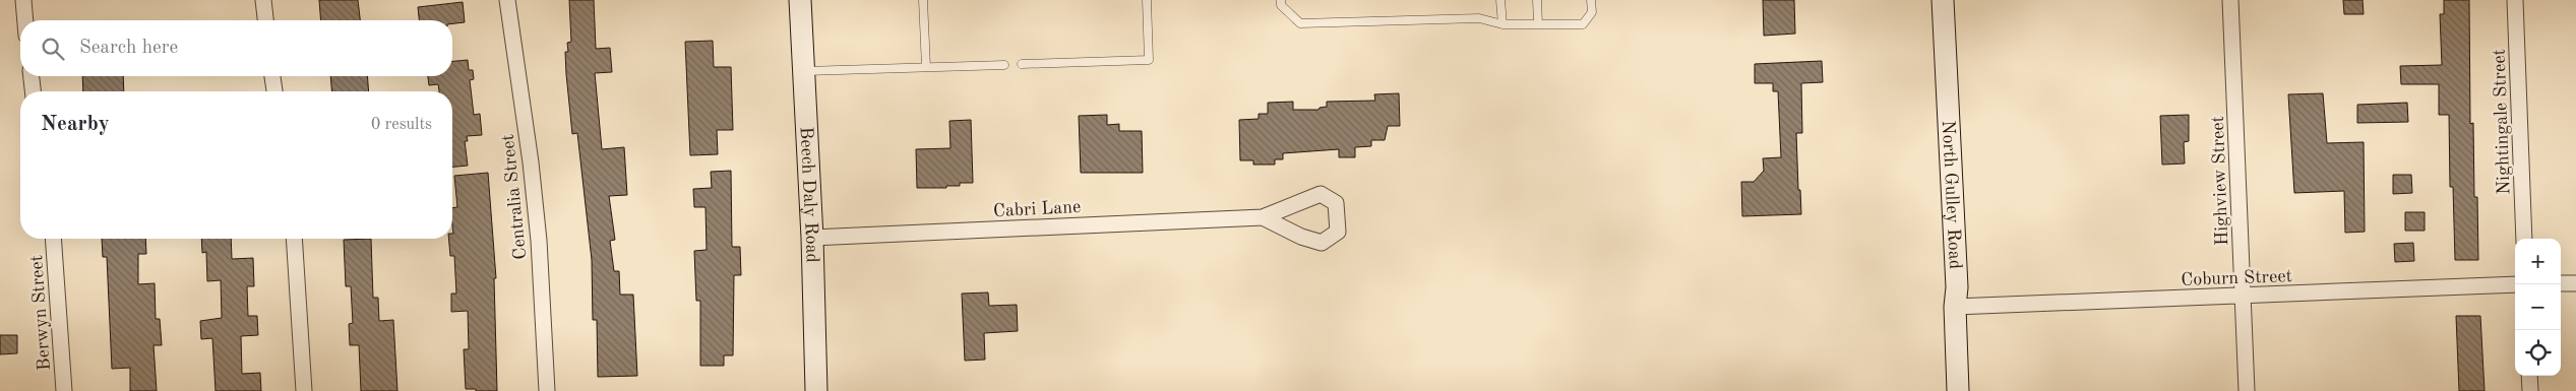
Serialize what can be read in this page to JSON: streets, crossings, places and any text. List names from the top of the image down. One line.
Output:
{"streets":{"main road":["Beech Daly Road","North Gulley Road"],"street":["Nightingale Street","Highview Street","Centralia Street","Cabri Lane","Coburn Street","Berwyn Street"]},"crossings":[["Highview Street","Coburn Street"],["Beech Daly Road","Cabri Lane"],["North Gulley Road","Coburn Street"]],"page":{"search":"Search here","heading":["Nearby","0 results"],"map_buttons":["+","−"]}}
